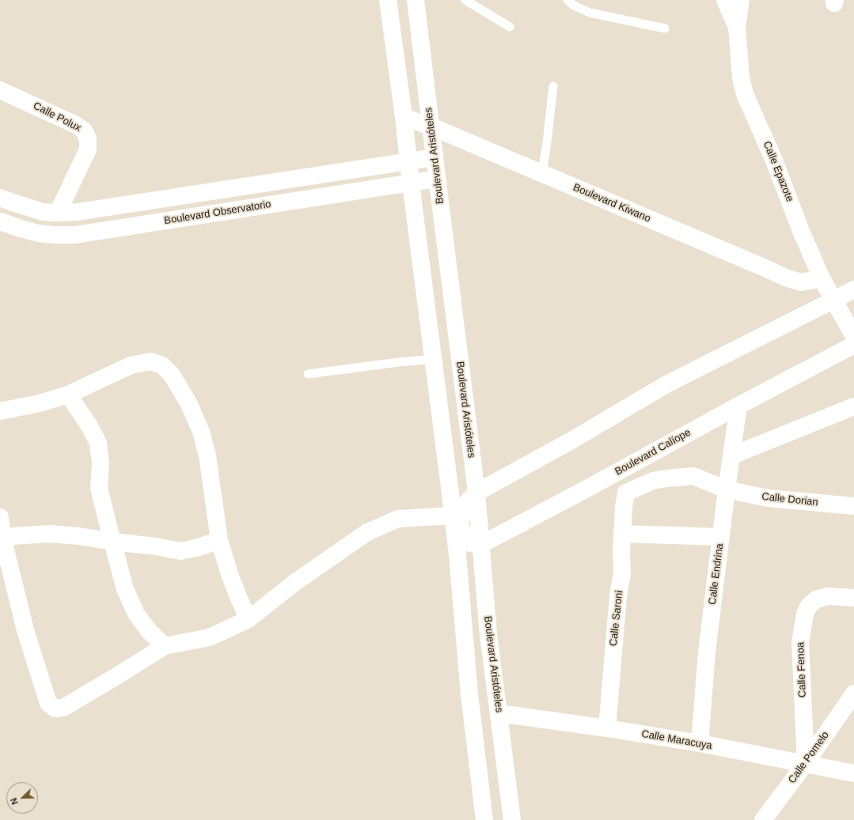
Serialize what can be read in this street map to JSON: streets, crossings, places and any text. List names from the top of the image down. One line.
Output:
{"streets":{"street":["Calle Polux","Boulevard Aristóteles","Calle Epazote","Boulevard Kiwano","Boulevard Observatorio","Boulevard Calíope","Calle Dorian","Calle Endrina","Calle Saroni","Calle Fenoa","Calle Maracuya","Calle Pomelo"]},"crossings":[["Boulevard Aristóteles","Boulevard Kiwano"],["Boulevard Aristóteles","Boulevard Observatorio"],["Boulevard Aristóteles","Boulevard Calíope"],["Boulevard Aristóteles","Calle Maracuya"],["Calle Epazote","Boulevard Kiwano"],["Boulevard Calíope","Calle Endrina"],["Boulevard Calíope","Calle Saroni"],["Calle Dorian","Calle Endrina"],["Calle Dorian","Calle Saroni"],["Calle Endrina","Calle Maracuya"],["Calle Saroni","Calle Maracuya"],["Calle Fenoa","Calle Maracuya"],["Calle Fenoa","Calle Pomelo"],["Calle Maracuya","Calle Pomelo"]],"north":"bottom left"}
